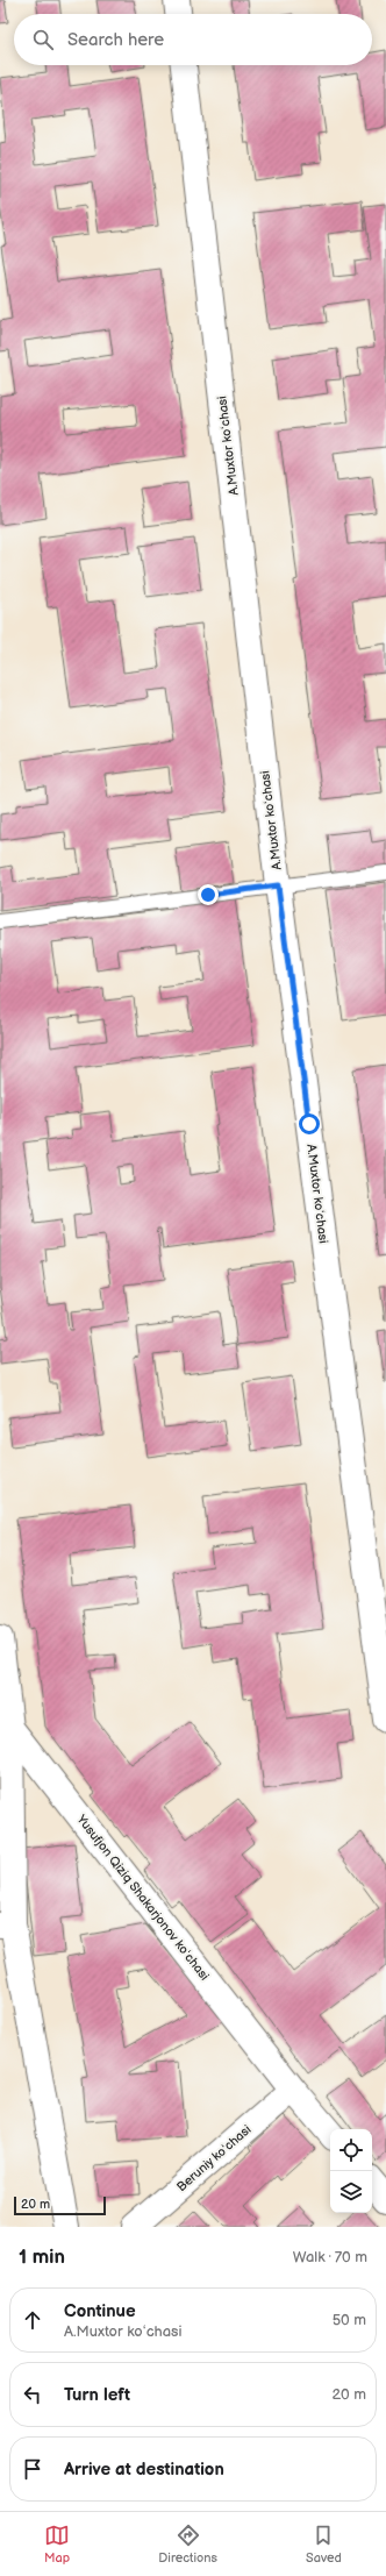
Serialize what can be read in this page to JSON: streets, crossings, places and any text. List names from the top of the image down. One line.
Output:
{"streets":{"street":["A.Muxtor koʻchasi","Yusufjon Qiziq Shakarjonov koʻchasi","Beruniy koʻchasi"]},"crossings":[["Yusufjon Qiziq Shakarjonov koʻchasi","Beruniy koʻchasi"]],"scale_bar":"20 m","page":{"search":"Search here","scale":"20 m","heading":["1 min","Walk · 70 m"],"list":[["Continue","A.Muxtor koʻchasi","50 m"],["Turn left","20 m"],"Arrive at destination"],"nav":["Map","Directions","Saved"]}}
